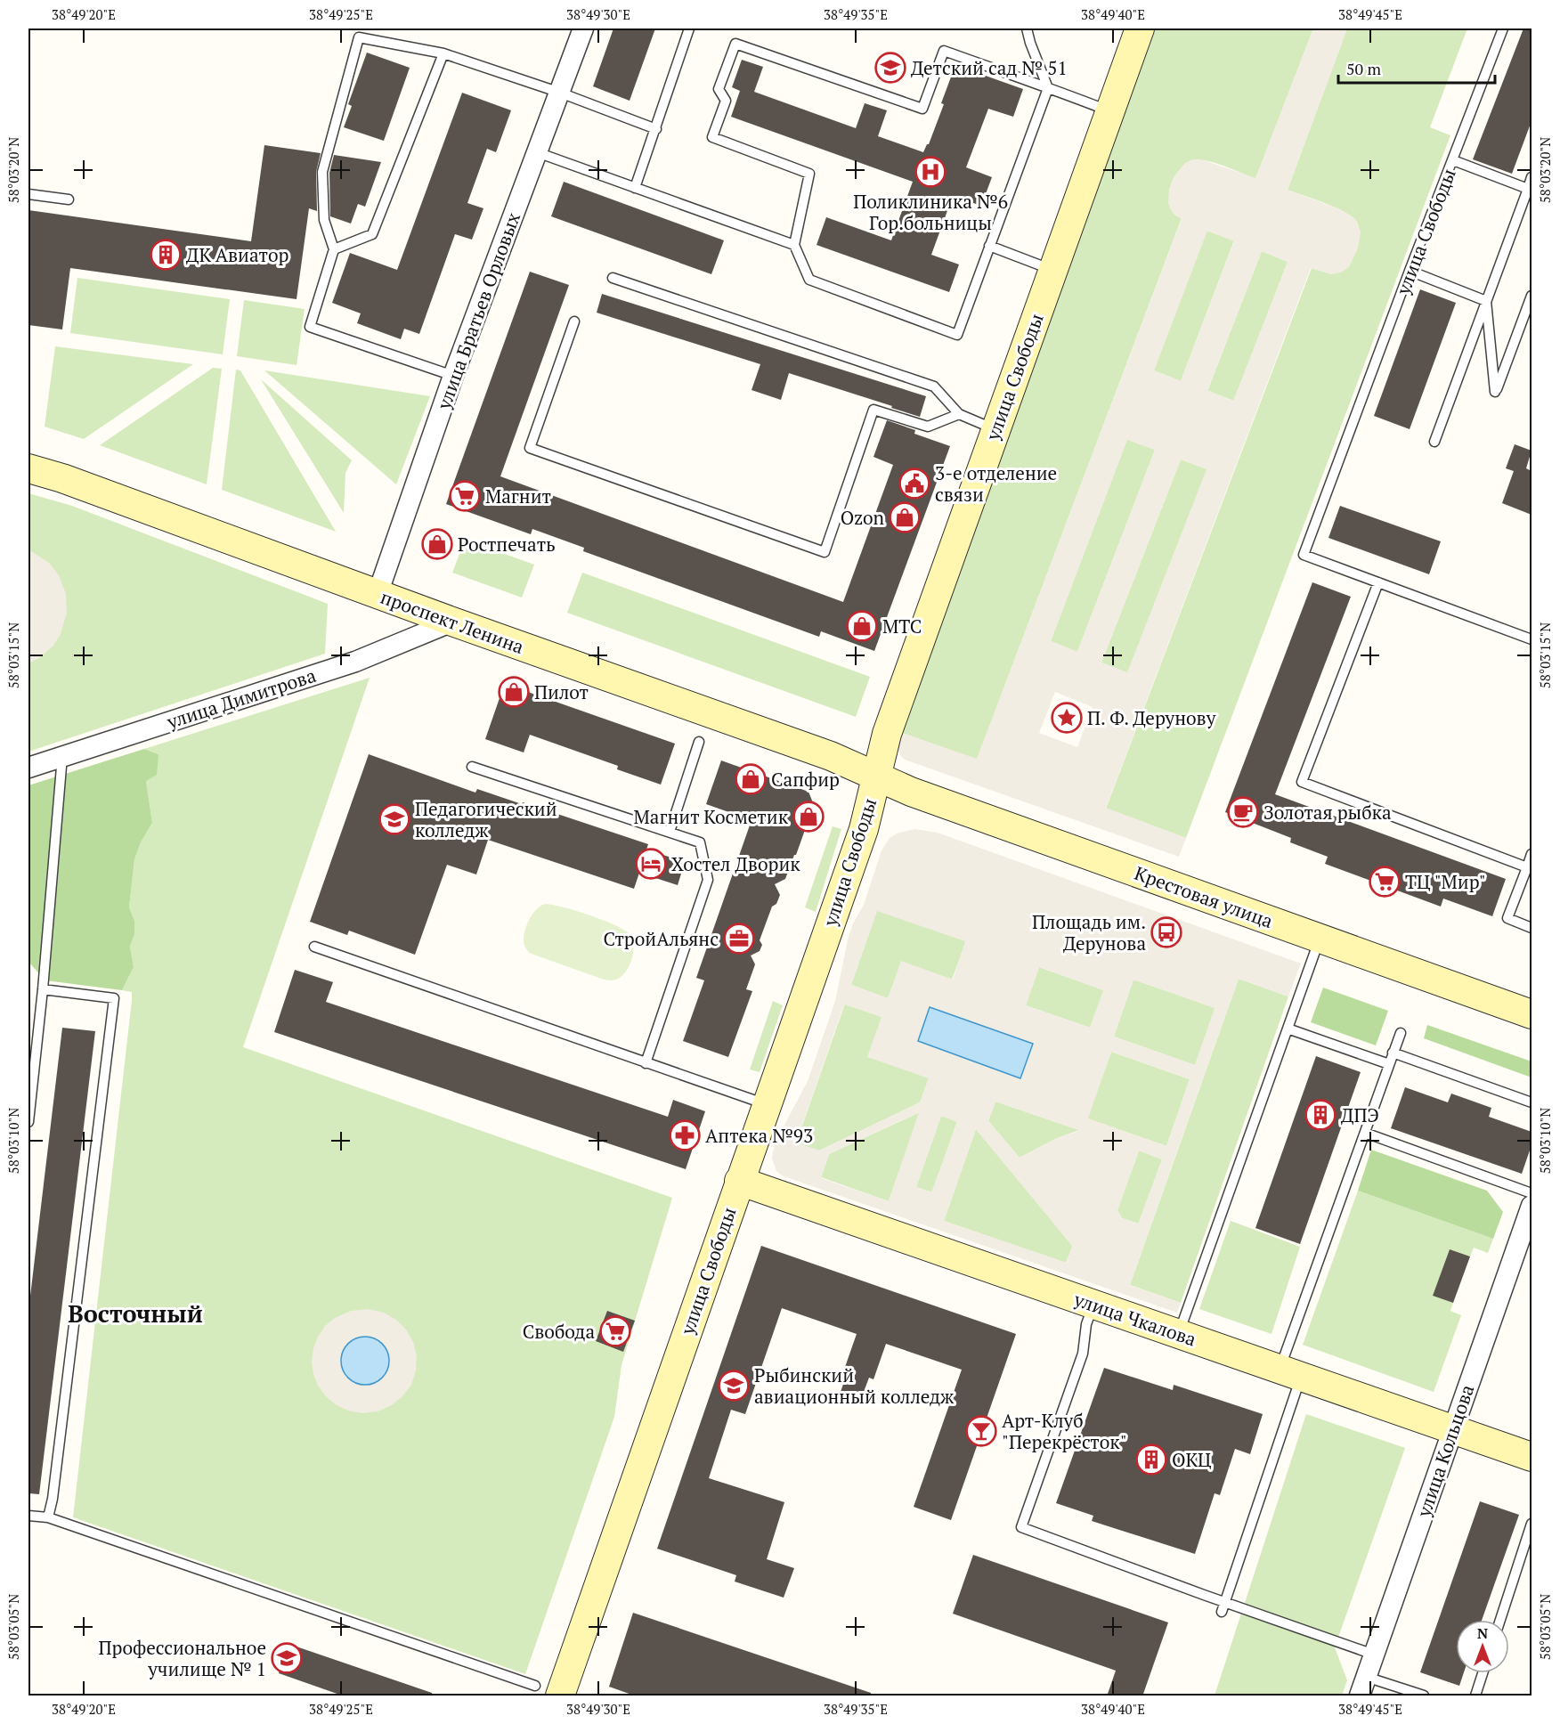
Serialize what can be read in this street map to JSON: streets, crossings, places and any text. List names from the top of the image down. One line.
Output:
{"streets":{"street":["улица Свободы","улица Братьев Орловых","проспект Ленина","улица Димитрова","Крестовая улица","улица Чкалова","улица Кольцова"]},"crossings":[["улица Свободы","проспект Ленина"],["улица Свободы","Крестовая улица"],["улица Свободы","улица Чкалова"],["улица Братьев Орловых","проспект Ленина"],["проспект Ленина","улица Димитрова"],["проспект Ленина","Крестовая улица"],["улица Чкалова","улица Кольцова"]],"districts":["Восточный"],"places":{"school or university":["Детский сад № 51","Педагогический колледж","Рыбинский авиационный колледж","Профессиональное училище № 1"],"hospital":["Поликлиника №6 Гор.больницы"],"building":["ДК Авиатор","ДПЭ","ОКЦ"],"public building":["3-е отделение связи"],"supermarket":["Магнит","ТЦ \"Мир\"","Свобода"],"shop":["Ozon","Ростпечать","МТС","Пилот","Сапфир","Магнит Косметик"],"place":["П. Ф. Дерунову"],"cafe":["Золотая рыбка"],"hotel":["Хостел Дворик"],"bus stop":["Площадь им. Дерунова"],"office":["СтройАльянс"],"pharmacy":["Аптека №93"],"bar":["Арт-Клуб \"Перекрёсток\""]},"scale_bar":"50 m","north":"top","coordinates":["38°49'20\"E","38°49'25\"E","38°49'30\"E","38°49'35\"E","38°49'40\"E","38°49'45\"E","58°03'20\"N","58°03'15\"N","58°03'10\"N","58°03'05\"N"]}
